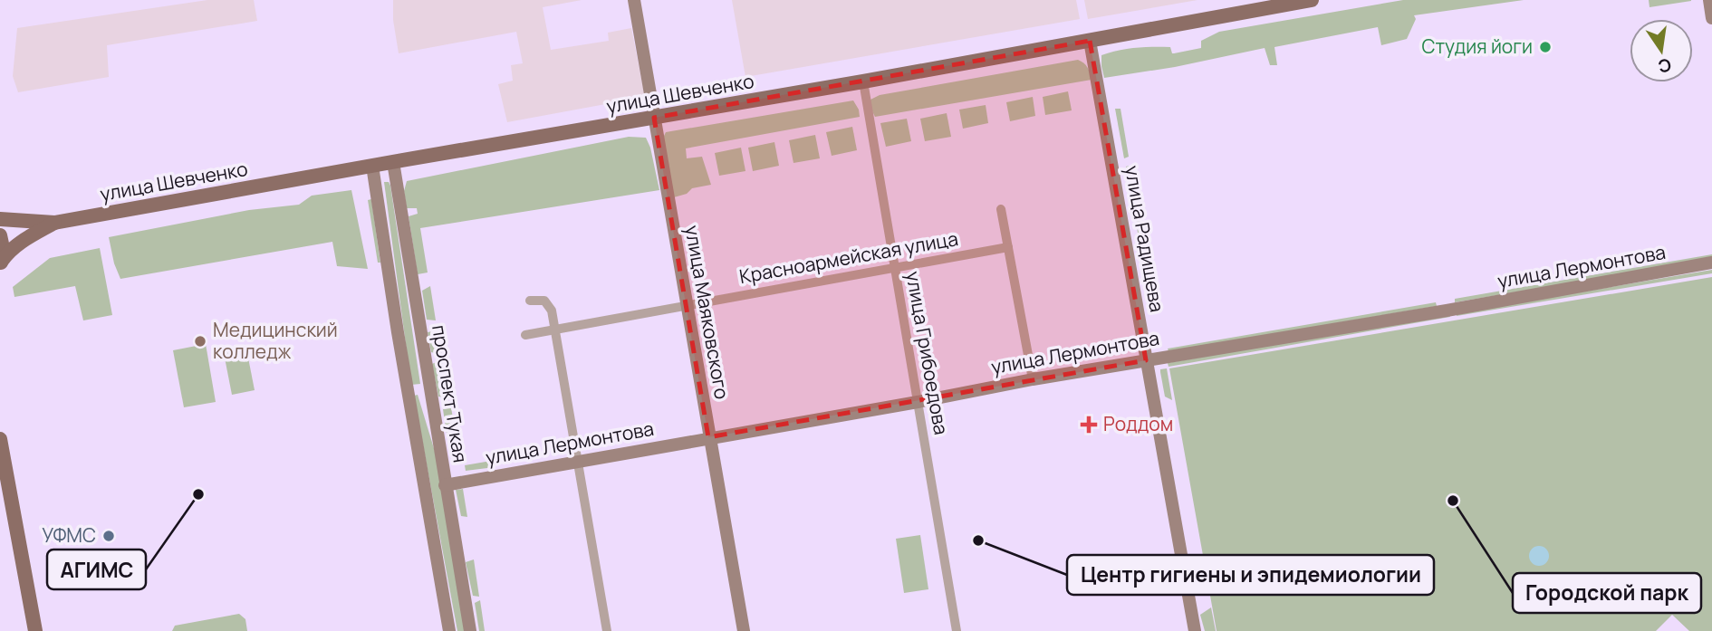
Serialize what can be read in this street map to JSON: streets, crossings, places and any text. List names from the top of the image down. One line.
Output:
{"streets":{"main road":["улица Шевченко"],"street":["улица Радищева","Красноармейская улица","улица Лермонтова","улица Маяковского","улица Грибоедова","проспект Тукая"]},"crossings":[["улица Шевченко","улица Радищева"],["улица Шевченко","улица Маяковского"],["улица Шевченко","улица Грибоедова"],["улица Шевченко","проспект Тукая"],["улица Радищева","улица Лермонтова"],["Красноармейская улица","улица Маяковского"],["Красноармейская улица","улица Грибоедова"],["улица Лермонтова","улица Маяковского"],["улица Лермонтова","улица Грибоедова"],["улица Лермонтова","проспект Тукая"]],"places":{"other":["Студия йоги","Медицинский колледж","АГИМС","Городской парк","УФМС","Центр гигиены и эпидемиологии"],"health":["Роддом"]},"north":"bottom"}
